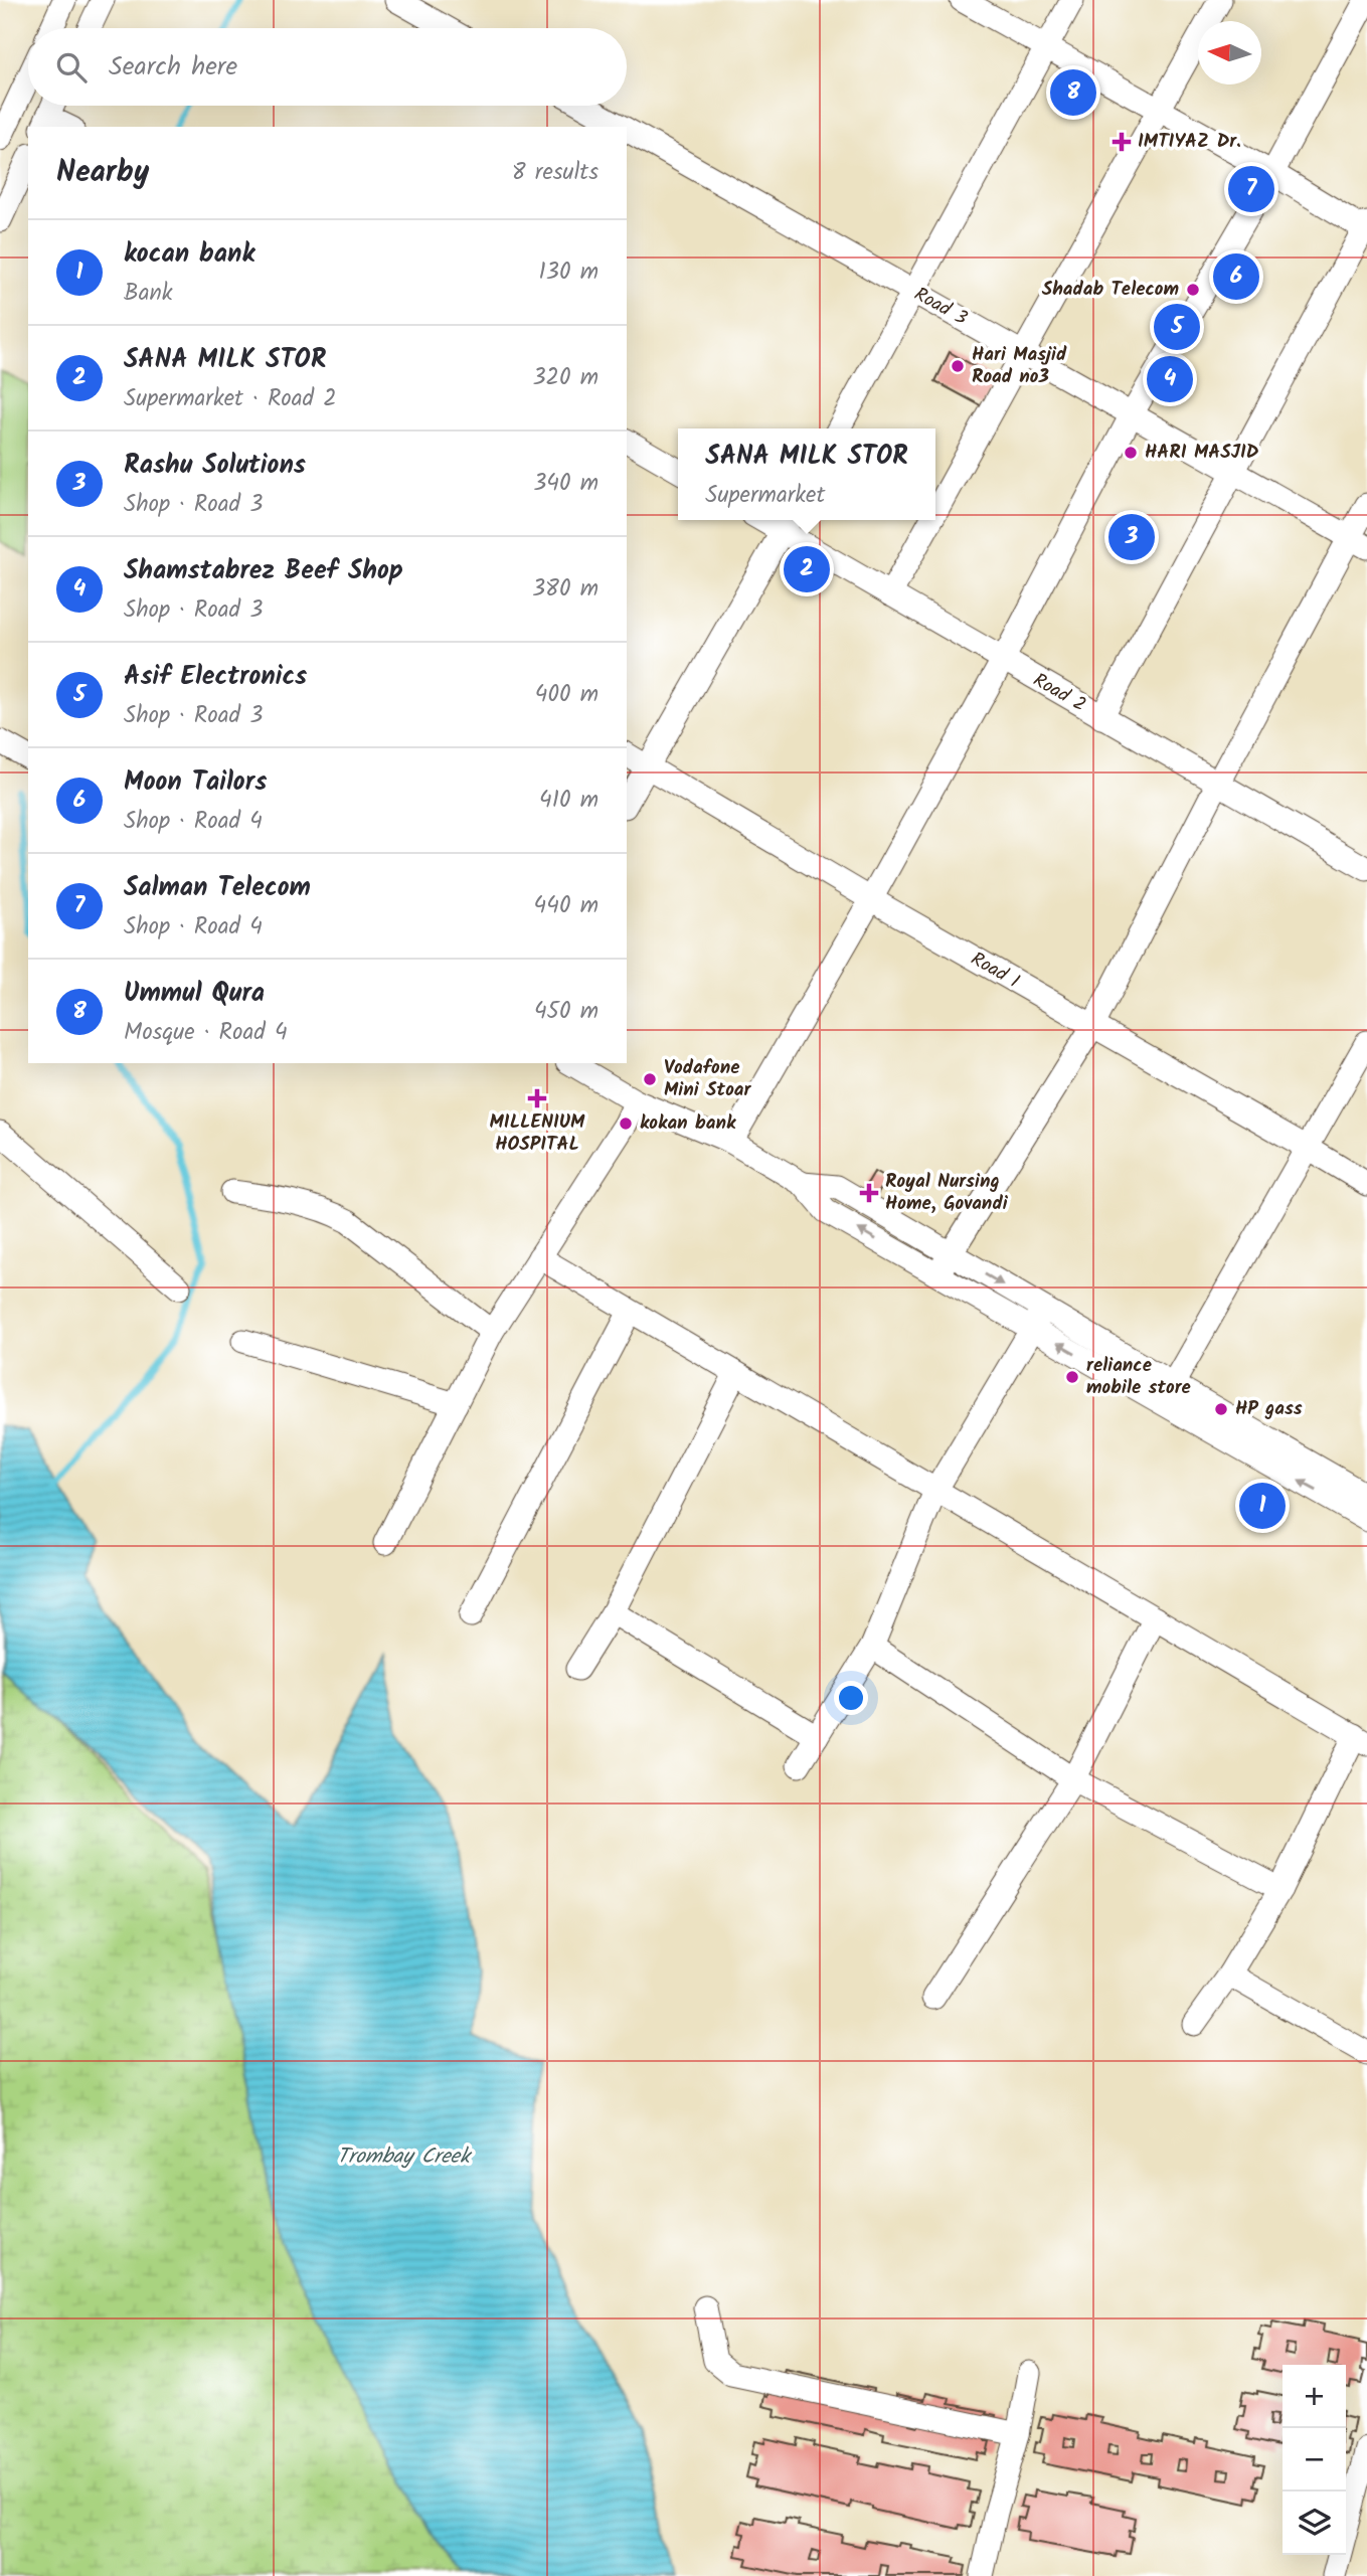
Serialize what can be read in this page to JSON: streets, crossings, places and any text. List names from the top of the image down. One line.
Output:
{"streets":{"street":["Road 3","Road 2","Road 1"]},"water":["Trombay Creek"],"places":{"health":["IMTIYAZ Dr.","MILLENIUM HOSPITAL","Royal Nursing Home, Govandi"],"other":["Shadab Telecom","Hari Masjid Road no3","HARI MASJID","Vodafone Mini Stoar","kokan bank","reliance mobile store","HP gass"]},"north":"left","page":{"search":"Search here","pins":["8","7","6","5","4","3","2","1"],"heading":["Nearby","8 results"],"list":[{"mark":"1","name":"kocan bank","note":"Bank","value":"130 m"},{"mark":"2","name":"SANA MILK STOR","note":"Supermarket · Road 2","value":"320 m"},{"mark":"3","name":"Rashu Solutions","note":"Shop · Road 3","value":"340 m"},{"mark":"4","name":"Shamstabrez Beef Shop","note":"Shop · Road 3","value":"380 m"},{"mark":"5","name":"Asif Electronics","note":"Shop · Road 3","value":"400 m"},{"mark":"6","name":"Moon Tailors","note":"Shop · Road 4","value":"410 m"},{"mark":"7","name":"Salman Telecom","note":"Shop · Road 4","value":"440 m"},{"mark":"8","name":"Ummul Qura","note":"Mosque · Road 4","value":"450 m"}],"popup":["SANA MILK STOR","Supermarket"],"map_buttons":["+","−"]}}
